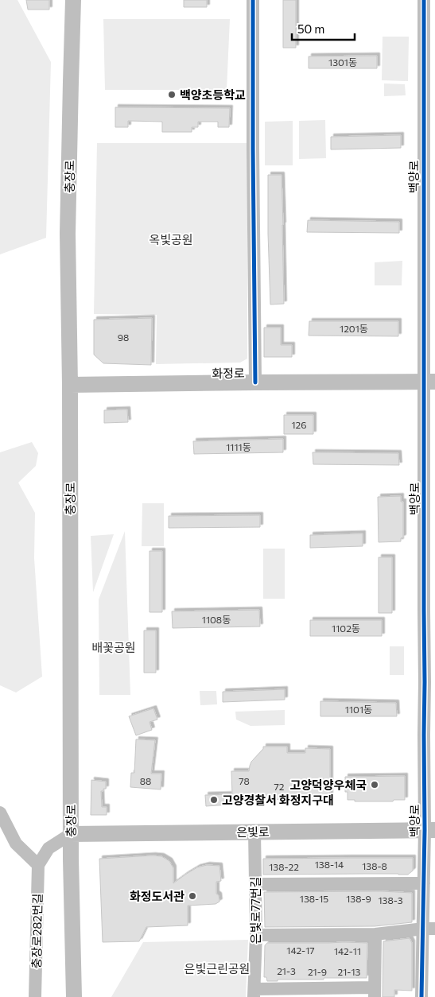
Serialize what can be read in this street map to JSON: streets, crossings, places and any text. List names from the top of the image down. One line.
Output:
{"streets":{"main road":["충장로","화정로","은빛로"],"street":["백양로","은빛로77번길","충장로282번길"]},"crossings":[["충장로","화정로"],["충장로","은빛로"],["백양로","화정로"],["백양로","은빛로"],["은빛로","은빛로77번길"]],"parks":["옥빛공원","배꽃공원","은빛근린공원"],"places":["백양초등학교","고양덕양우체국","고양경찰서 화정지구대","화정도서관"],"house_numbers":["1301동","1201동","98","126","1111동","1108동","1102동","1101동","88","78","72","138-14","138-8","138-22","138-15","138-9","138-3","142-17","142-11","21-3","21-9","21-13"],"scale_bar":"50 m"}
